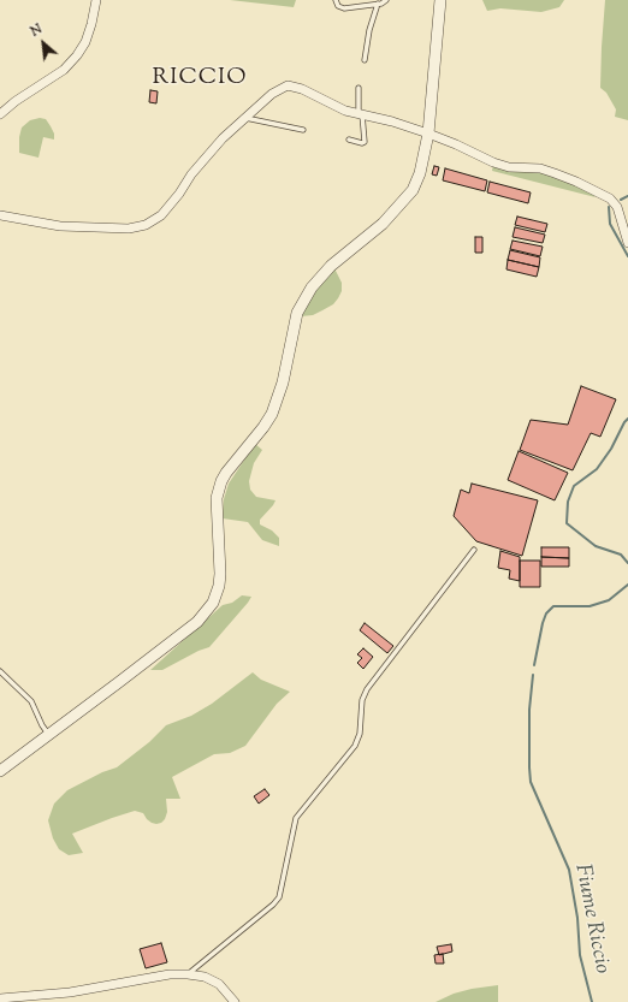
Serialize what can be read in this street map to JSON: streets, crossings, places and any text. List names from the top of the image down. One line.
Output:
{"districts":["RICCIO"],"water":["Fiume Riccio"],"north":"top left"}
